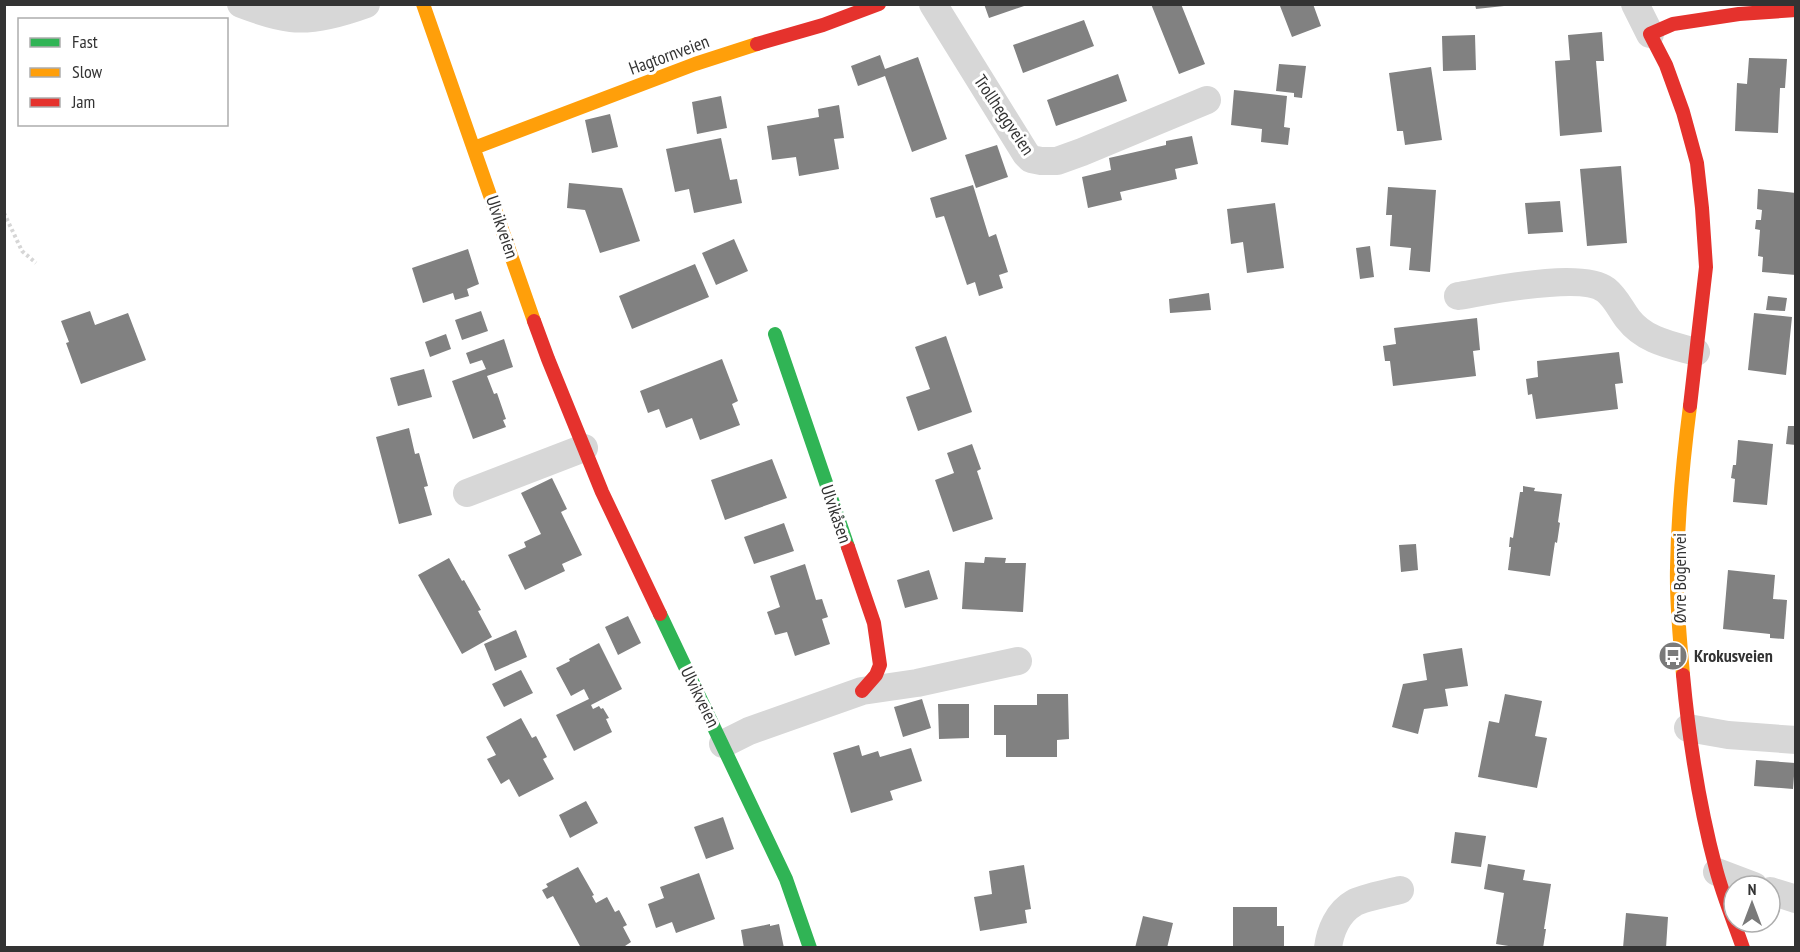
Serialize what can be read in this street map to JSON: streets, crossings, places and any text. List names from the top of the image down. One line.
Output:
{"streets":{"street":["Hagtornveien","Trollheggveien","Ulvikveien","Ulvikåsen","Øvre Bogenvei"]},"crossings":[["Hagtornveien","Ulvikveien"]],"places":{"bus stop":["Krokusveien"]},"legend":["Fast","Slow","Jam"],"north":"top"}
